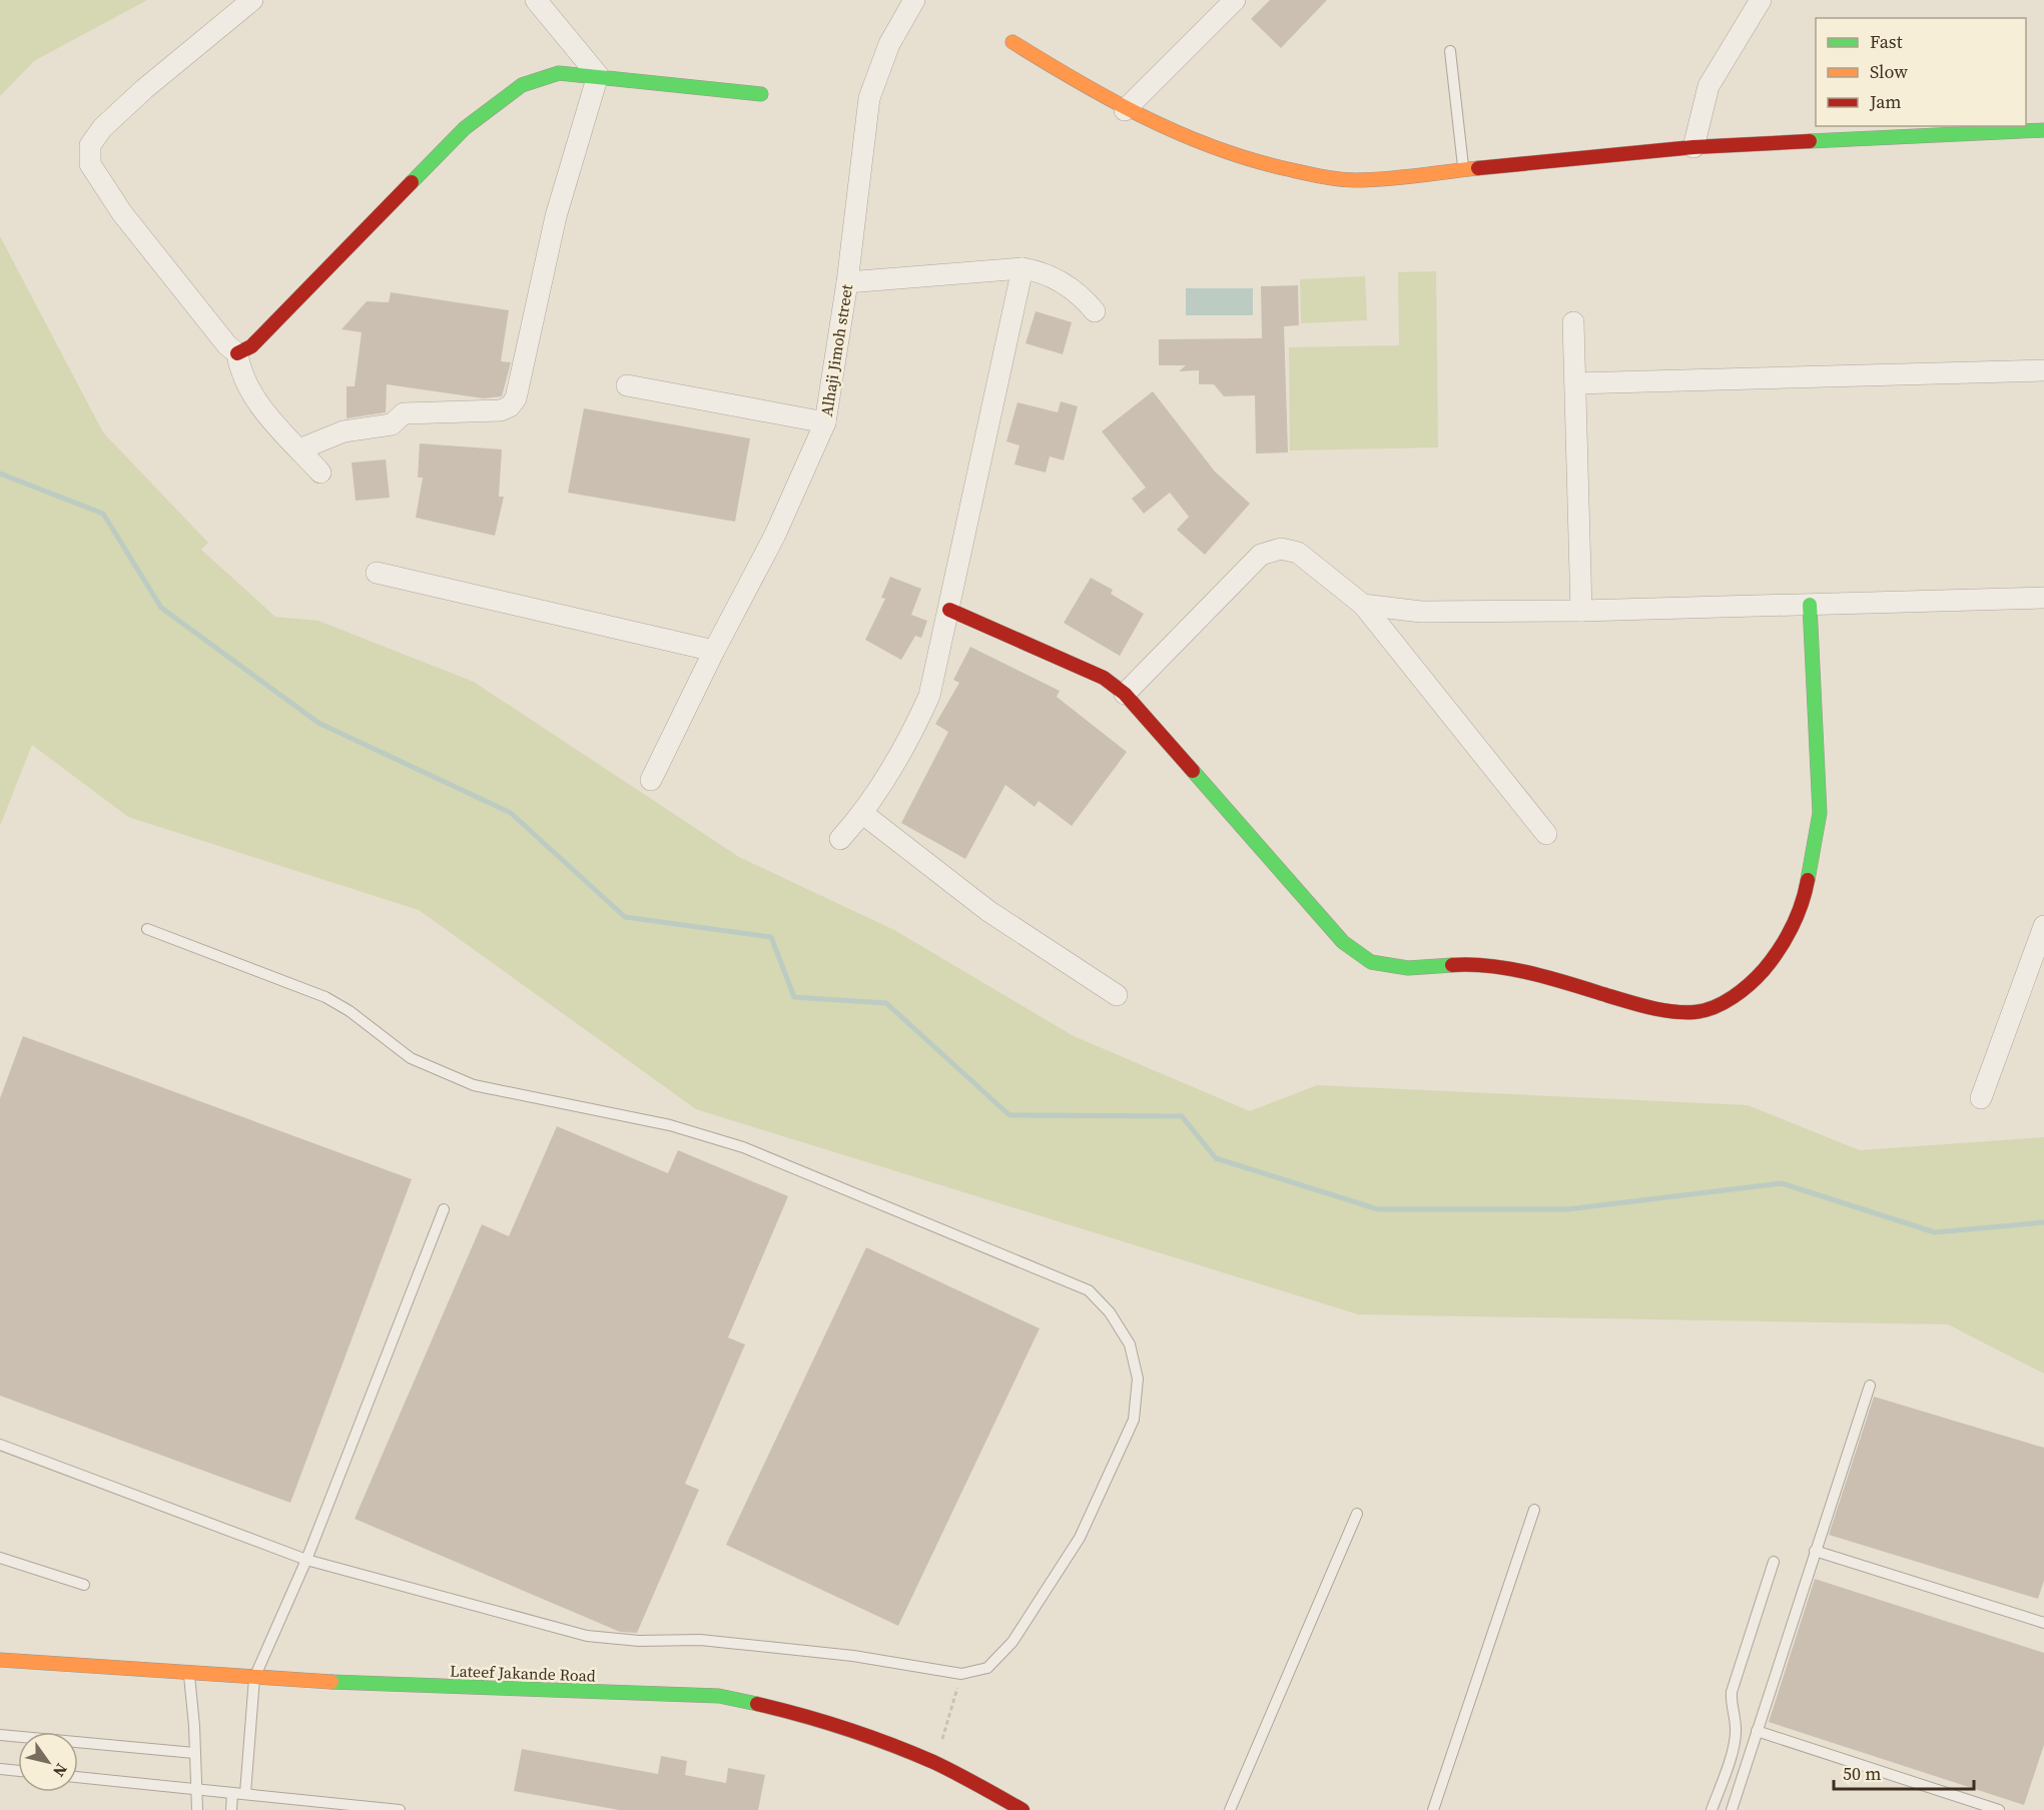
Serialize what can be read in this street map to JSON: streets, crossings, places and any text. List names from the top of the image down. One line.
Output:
{"streets":{"street":["Alhaji Jimoh street","Lateef Jakande Road"]},"legend":["Fast","Slow","Jam"],"scale_bar":"50 m","north":"bottom right"}
